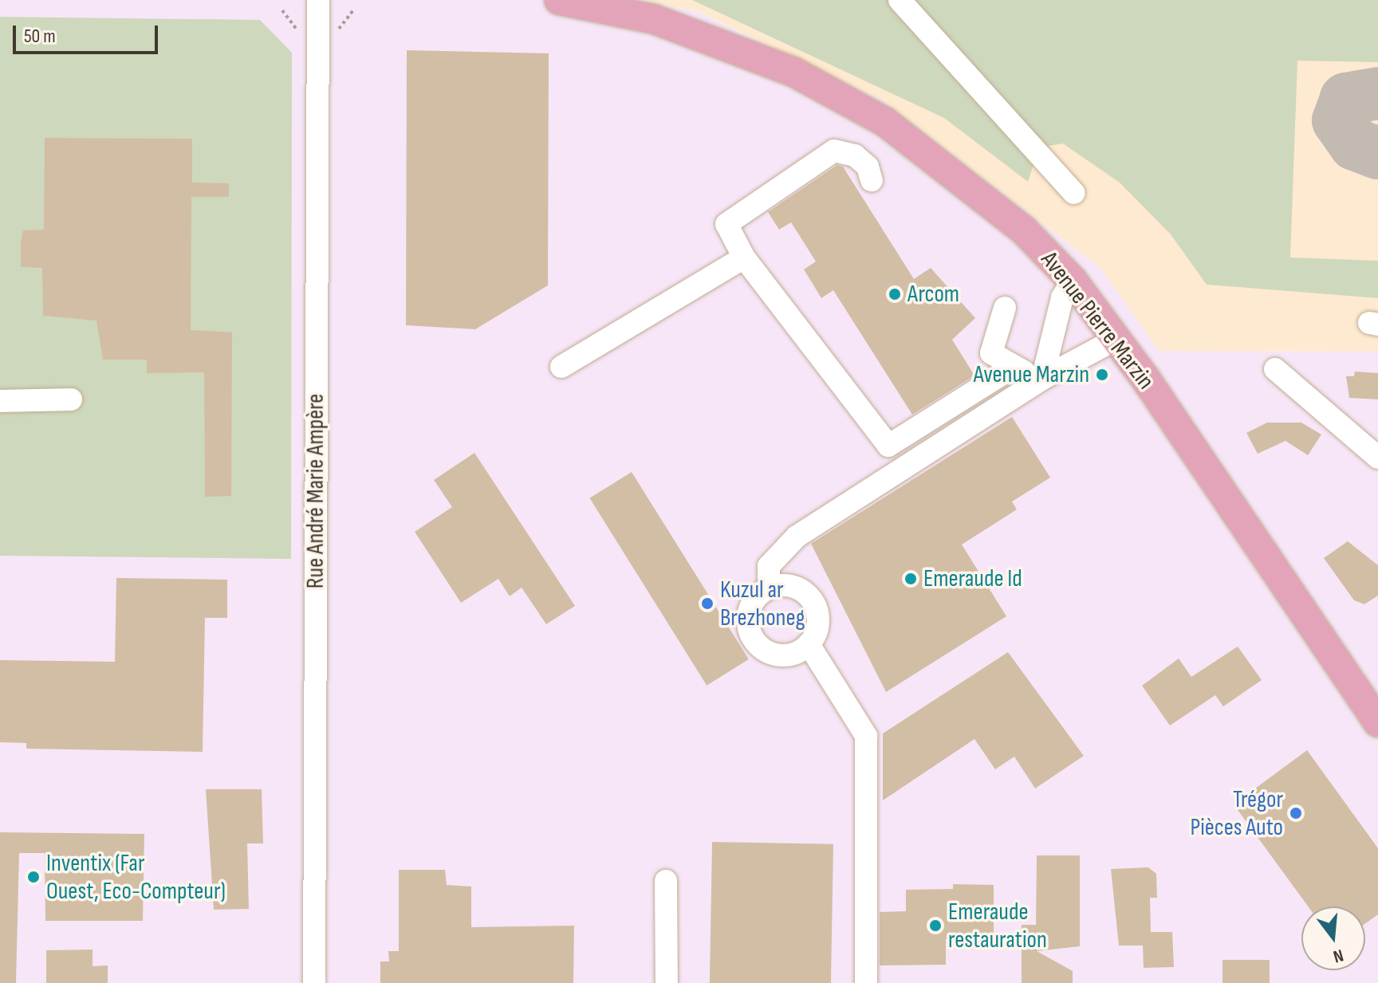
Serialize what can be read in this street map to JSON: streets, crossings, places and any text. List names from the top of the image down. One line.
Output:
{"streets":{"main road":["Avenue Pierre Marzin"],"street":["Rue André Marie Ampère"]},"places":["Arcom","Avenue Marzin","Emeraude Id","Kuzul ar Brezhoneg","Trégor Pièces Auto","Inventix (Far Ouest, Eco-Compteur)","Emeraude restauration"],"scale_bar":"50 m","north":"bottom"}
